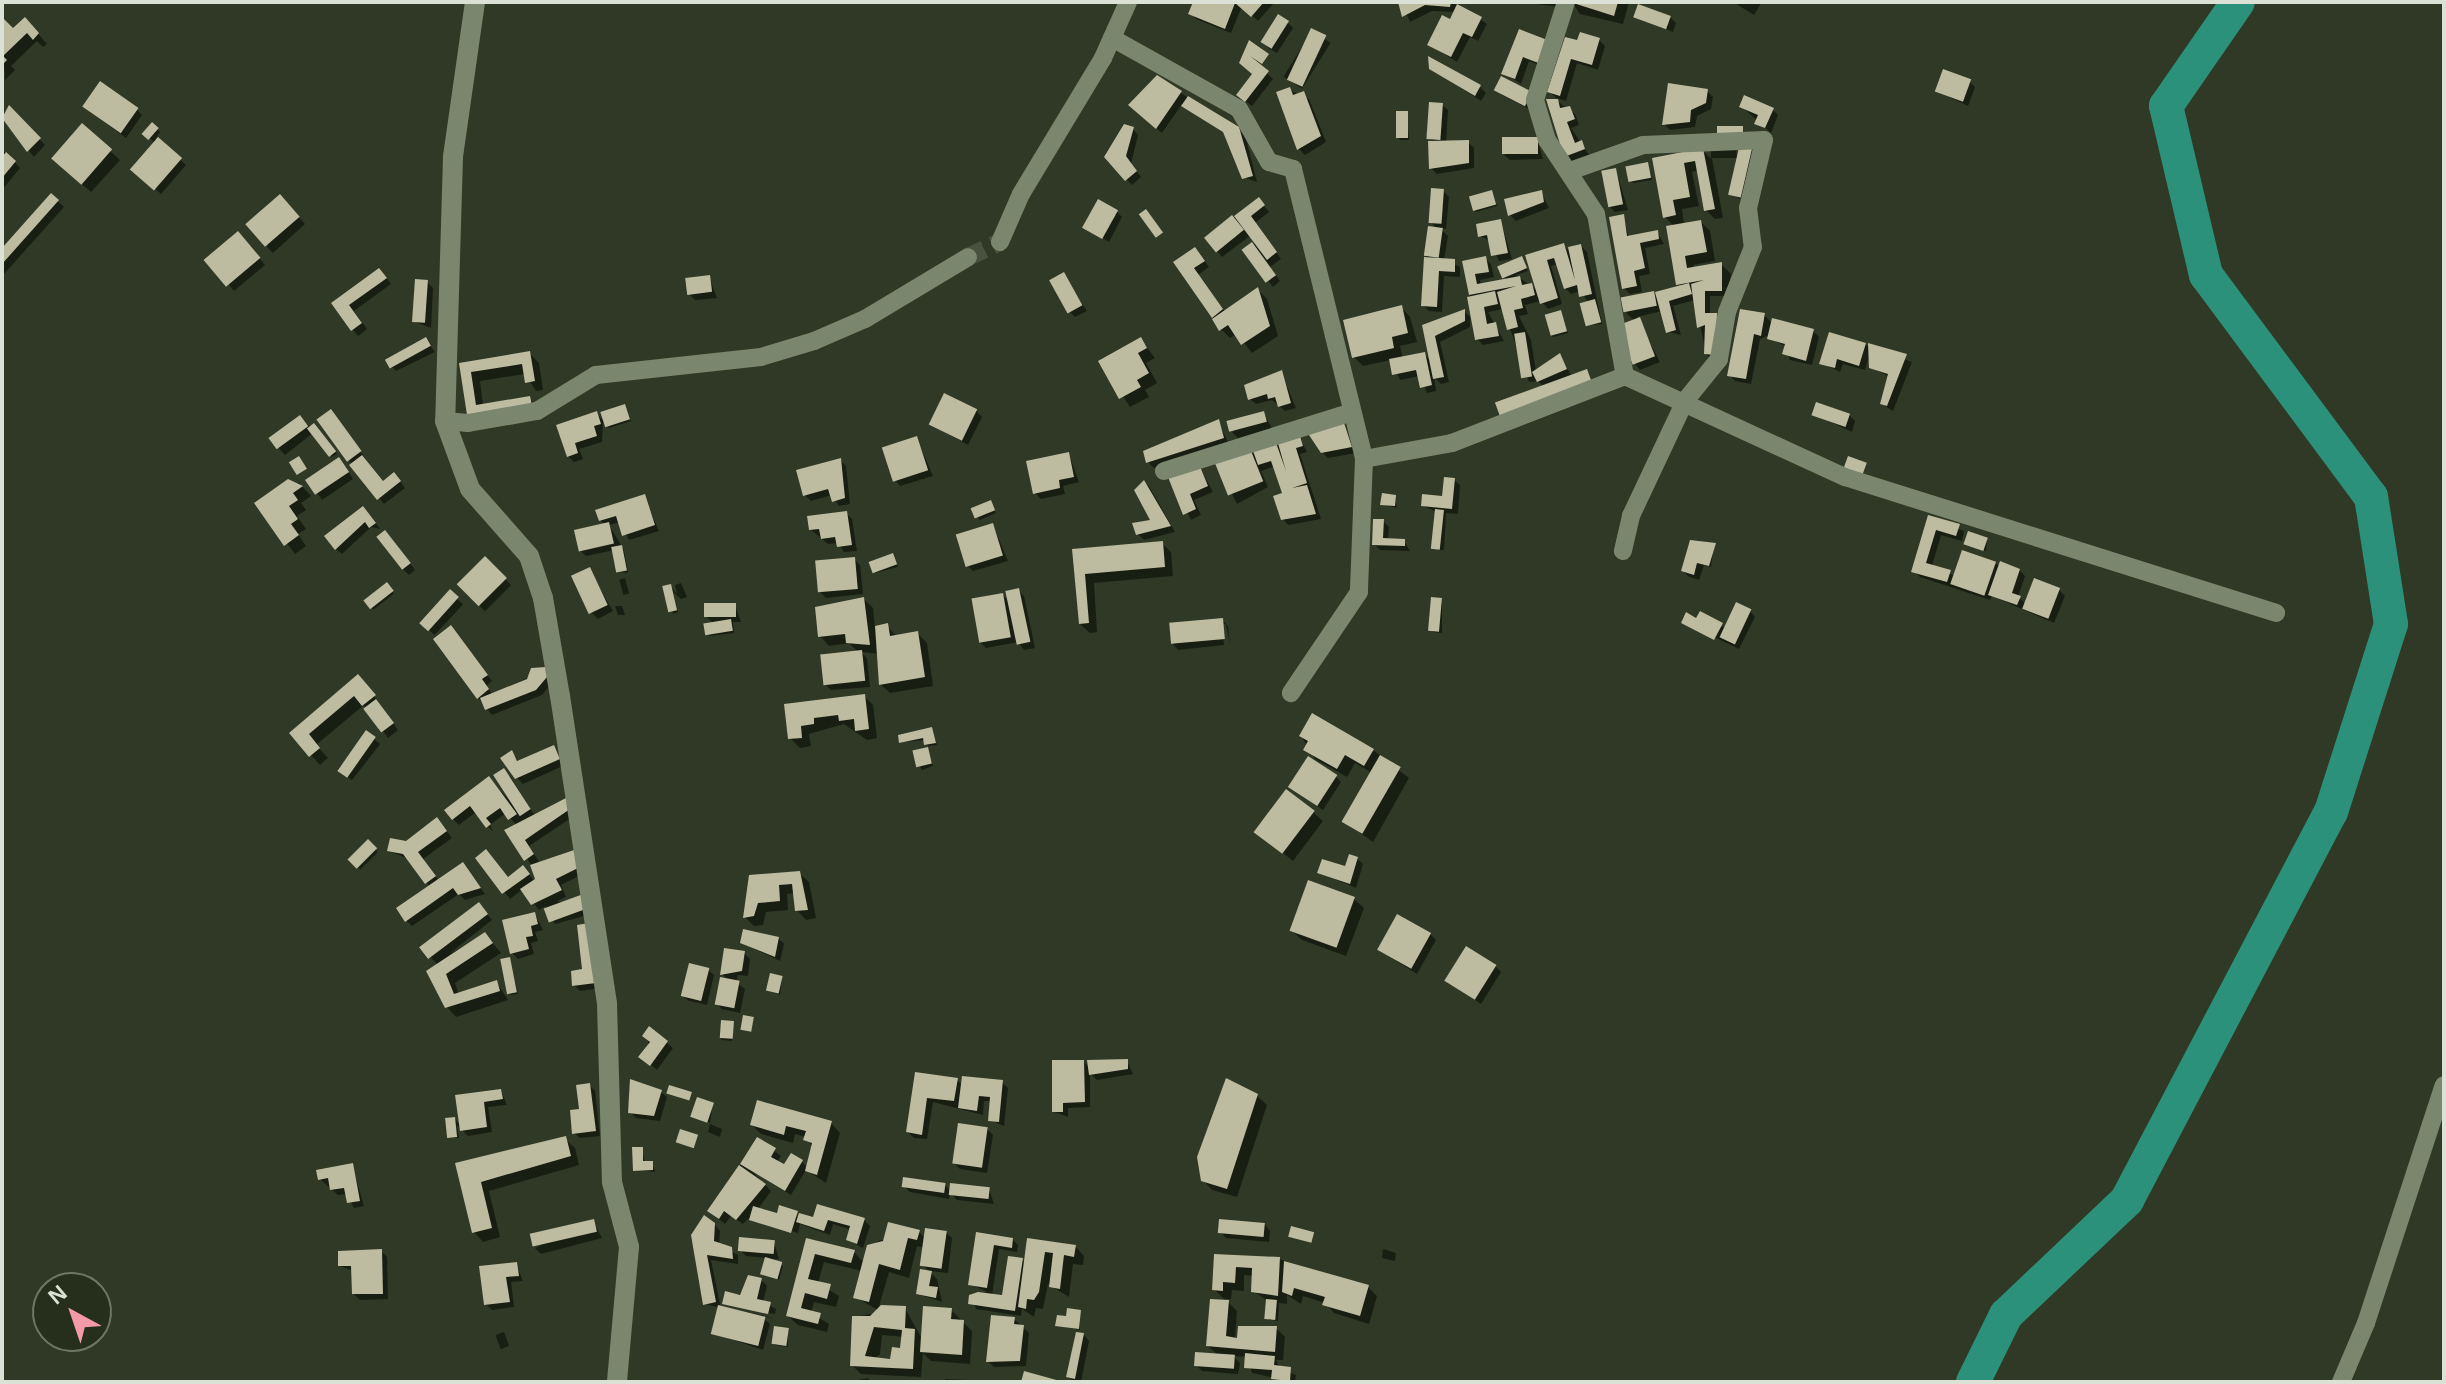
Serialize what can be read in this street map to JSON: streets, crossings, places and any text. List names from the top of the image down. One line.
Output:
{"north":"top left"}
